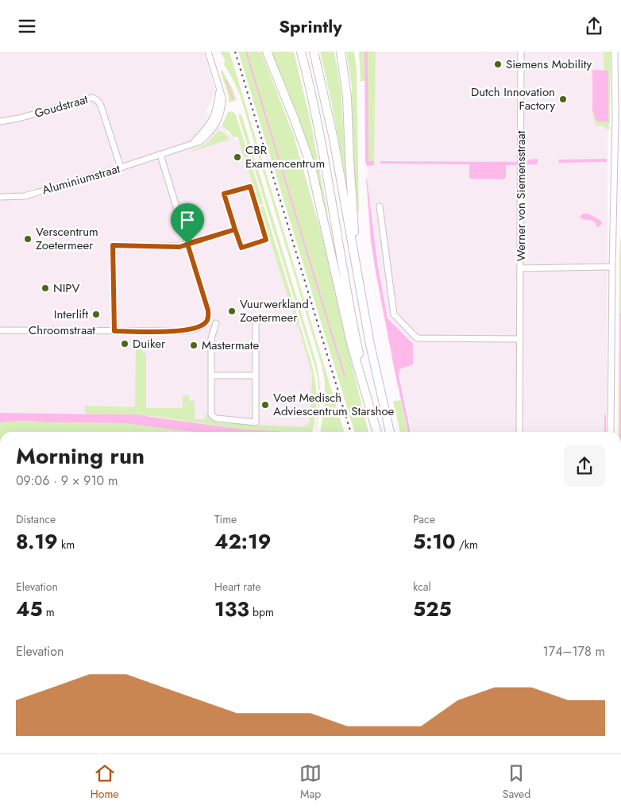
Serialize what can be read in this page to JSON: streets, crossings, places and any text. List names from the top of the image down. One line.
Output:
{"streets":{"street":["Goudstraat","Aluminiumstraat","Werner von Siemensstraat","Chroomstraat"]},"crossings":[["Goudstraat","Aluminiumstraat"],["Aluminiumstraat","Chroomstraat"]],"places":["Siemens Mobility","Dutch Innovation Factory","CBR Examencentrum","Verscentrum Zoetermeer","NIPV","Vuurwerkland Zoetermeer","Interlift","Duiker","Mastermate","Voet Medisch Adviescentrum Starshoe"],"page":{"header":"Sprintly","heading":["Morning run","09:06 · 9 × 910 m"],"stats":[["Distance","8.19 km"],["Time","42:19"],["Pace","5:10 /km"],["Elevation","45 m"],["Heart rate","133 bpm"],["kcal","525"]],"chart":["Elevation","174–178 m"],"tabs":["Home","Map","Saved"]}}
